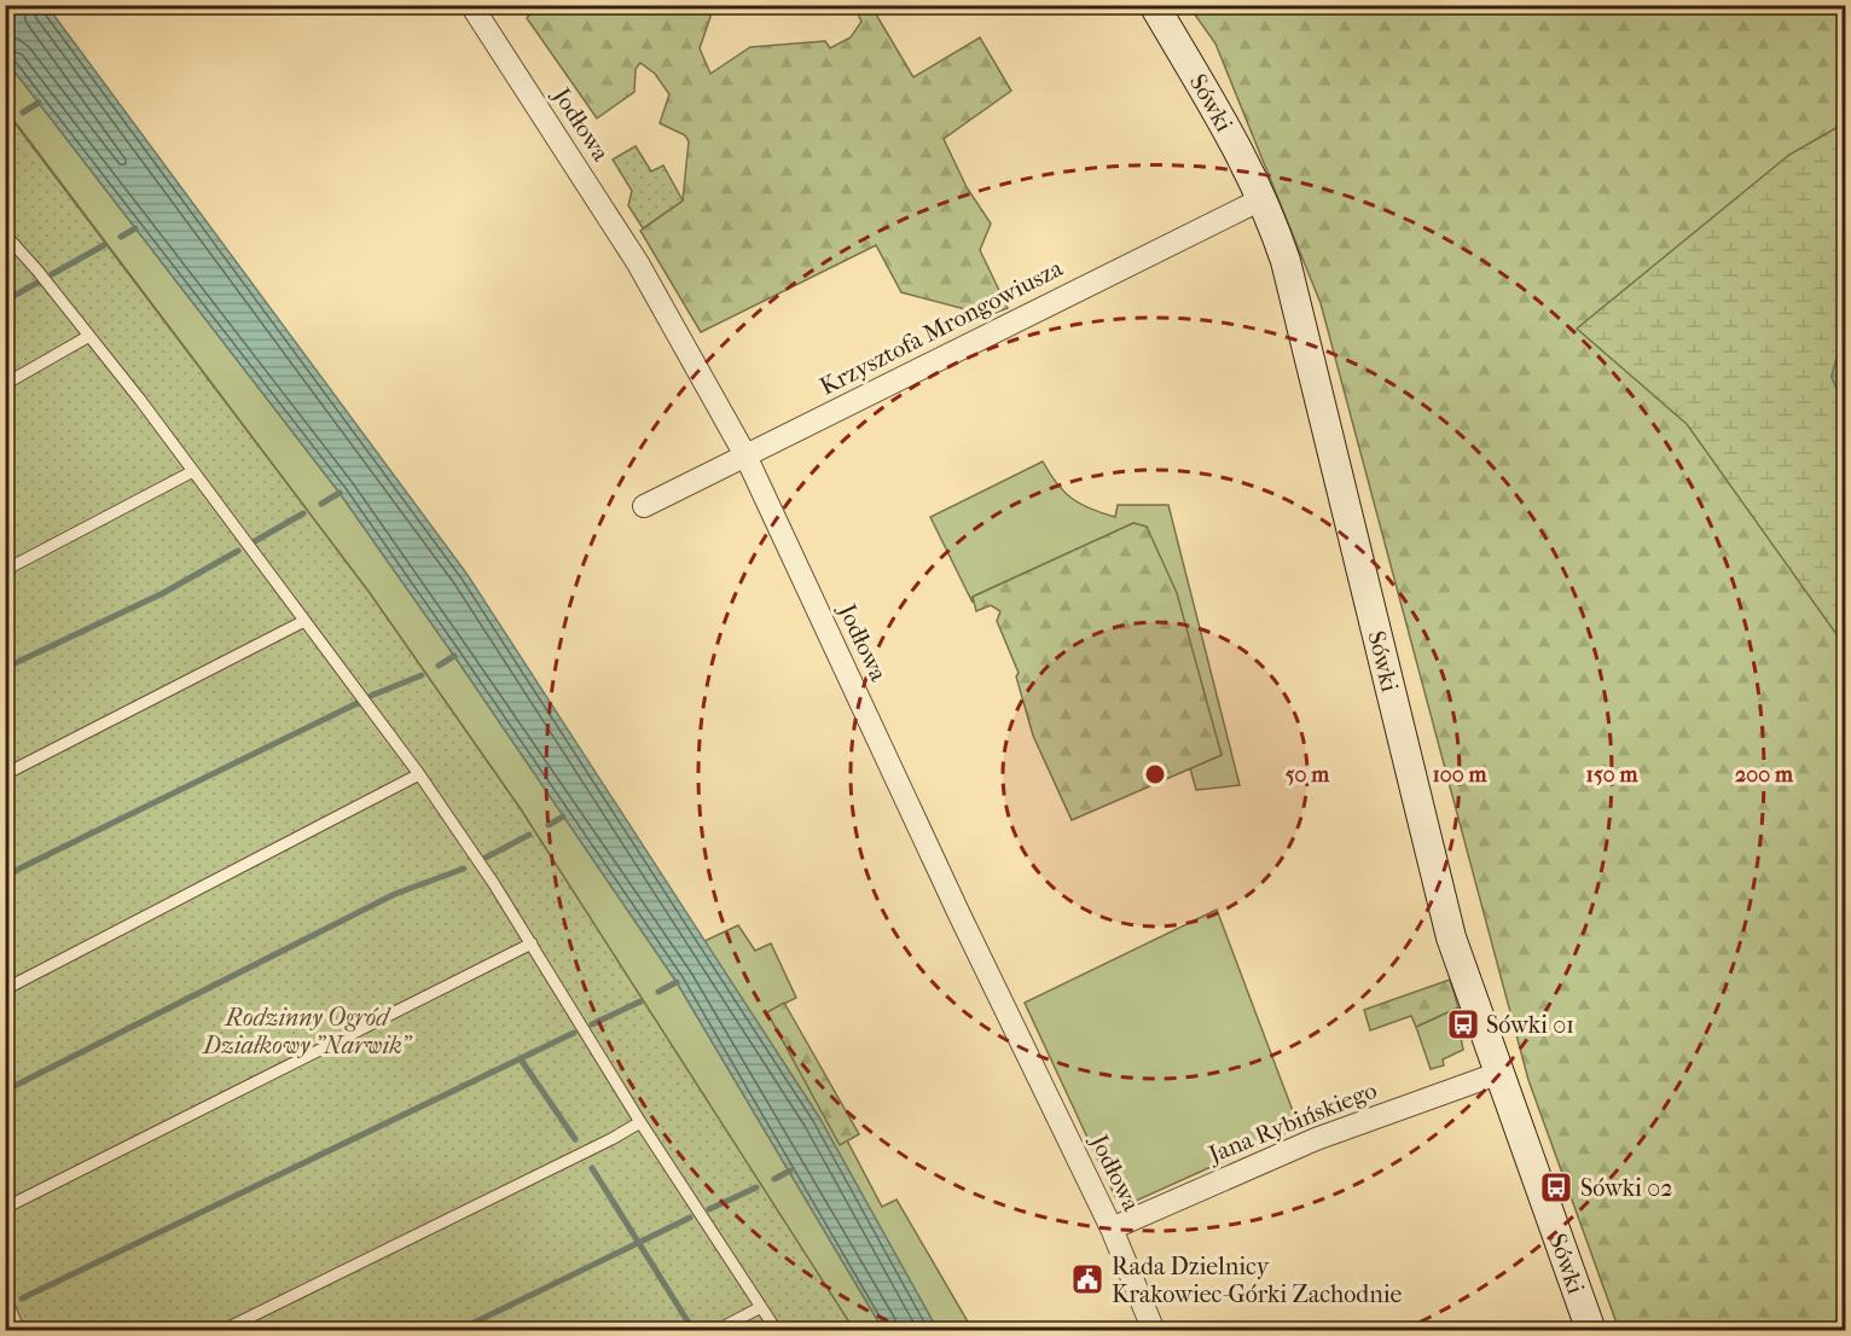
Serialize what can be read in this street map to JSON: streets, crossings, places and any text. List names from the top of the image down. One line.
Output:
{"streets":{"street":["Sówki","Jodłowa","Krzysztofa Mrongowiusza","Jana Rybińskiego"]},"crossings":[["Sówki","Krzysztofa Mrongowiusza"],["Sówki","Jana Rybińskiego"],["Jodłowa","Krzysztofa Mrongowiusza"],["Jodłowa","Jana Rybińskiego"]],"parks":["Rodzinny Ogród Działkowy \"Narwik\""],"places":{"bus stop":["Sówki 01","Sówki 02"],"public building":["Rada Dzielnicy Krakowiec-Górki Zachodnie"]},"rings":["50 m","100 m","150 m","200 m"]}
